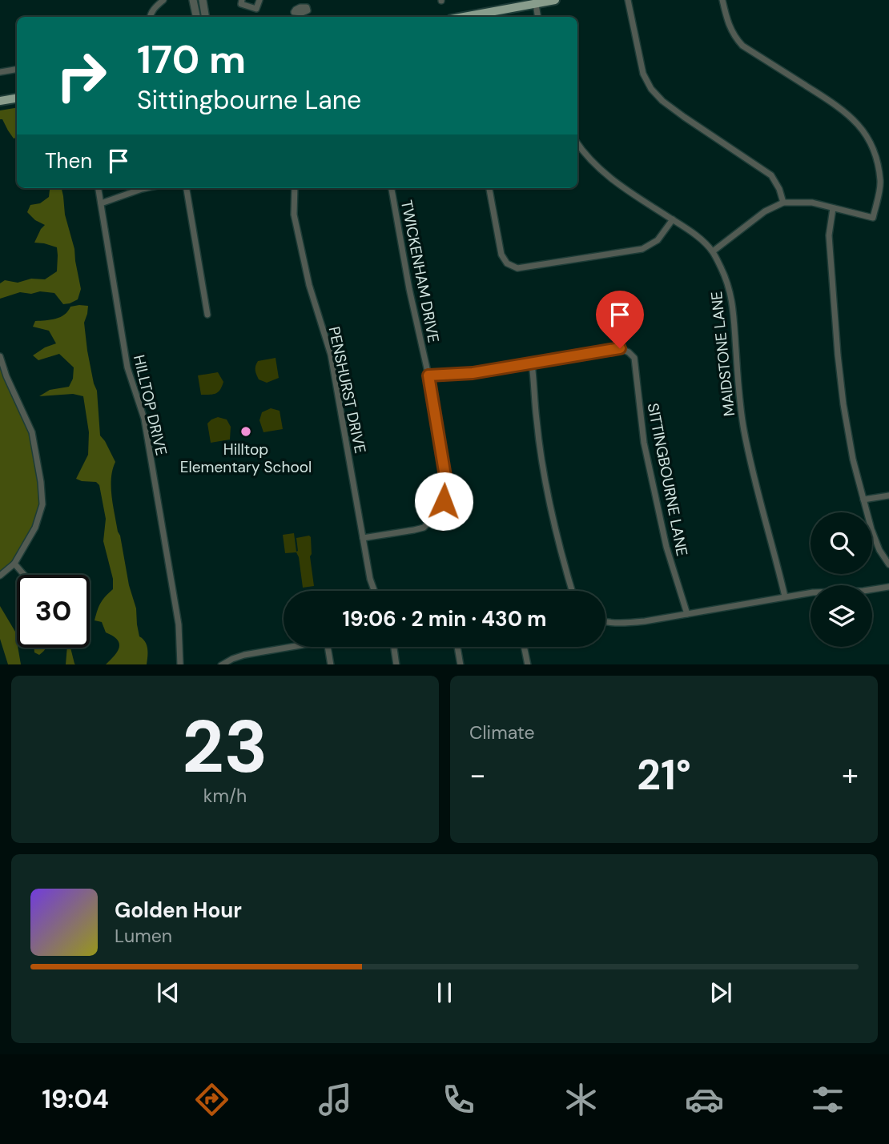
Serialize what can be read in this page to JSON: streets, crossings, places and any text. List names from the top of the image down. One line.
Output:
{"streets":{"street":["TWICKENHAM DRIVE","MAIDSTONE LANE","PENSHURST DRIVE","HILLTOP DRIVE","SITTINGBOURNE LANE"]},"crossings":[["TWICKENHAM DRIVE","PENSHURST DRIVE"],["TWICKENHAM DRIVE","SITTINGBOURNE LANE"]],"places":["Hilltop Elementary School"],"page":{"turn":["170 m","Sittingbourne Lane"],"then":"Then","limit":"30","trip":"19:06 · 2 min · 430 m","tile":[["23","km/h"],"Climate"],"heat":["−","21°","+"],"song":["Golden Hour","Lumen"],"tabs":"19:04"}}
